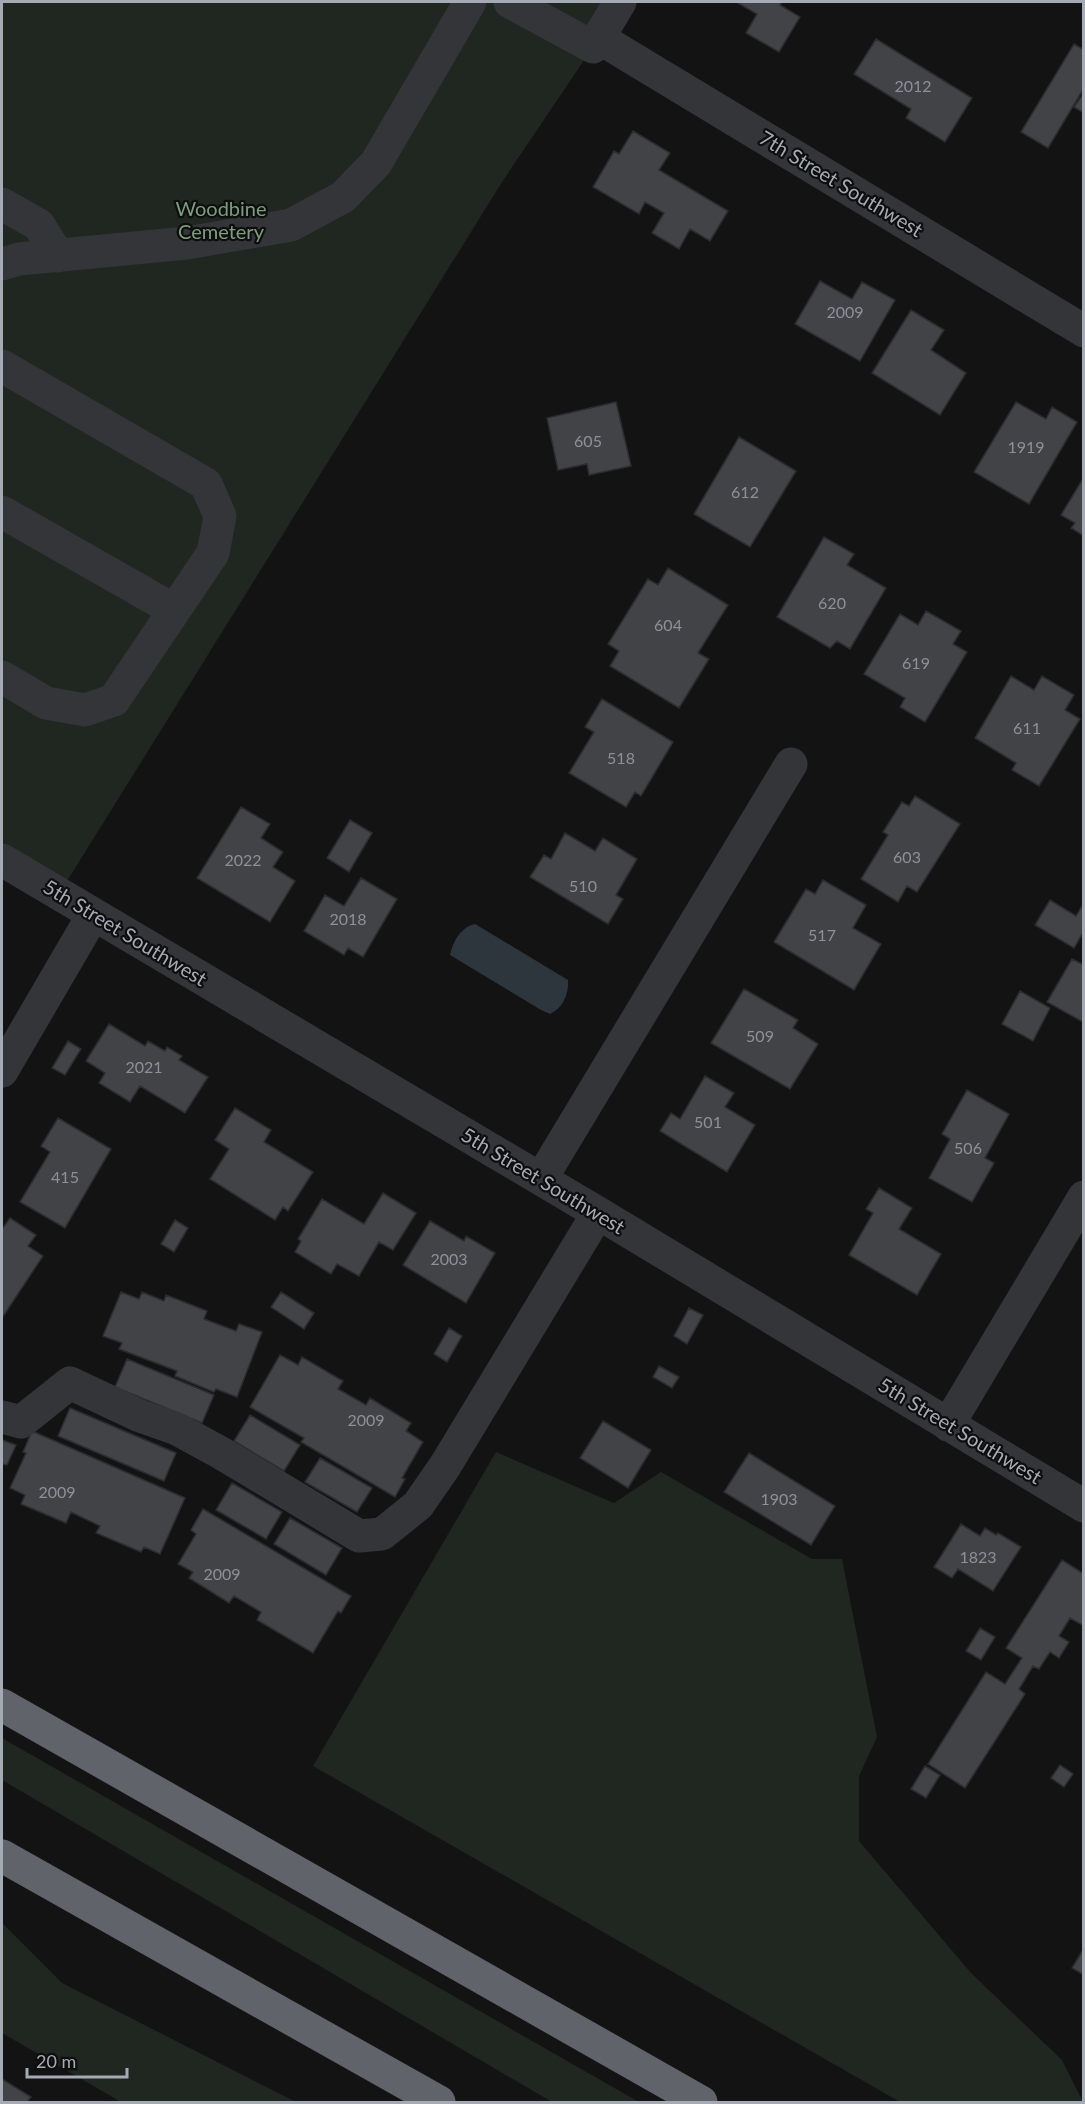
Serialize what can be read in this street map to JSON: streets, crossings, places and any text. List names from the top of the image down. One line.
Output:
{"streets":{"street":["7th Street Southwest","5th Street Southwest"]},"parks":["Woodbine Cemetery"],"house_numbers":["2012","2009","605","1919","612","620","604","619","611","518","603","2022","510","2018","517","509","2021","501","506","415","2003","2009","2009","1903","1823","2009"],"scale_bar":"20 m"}
